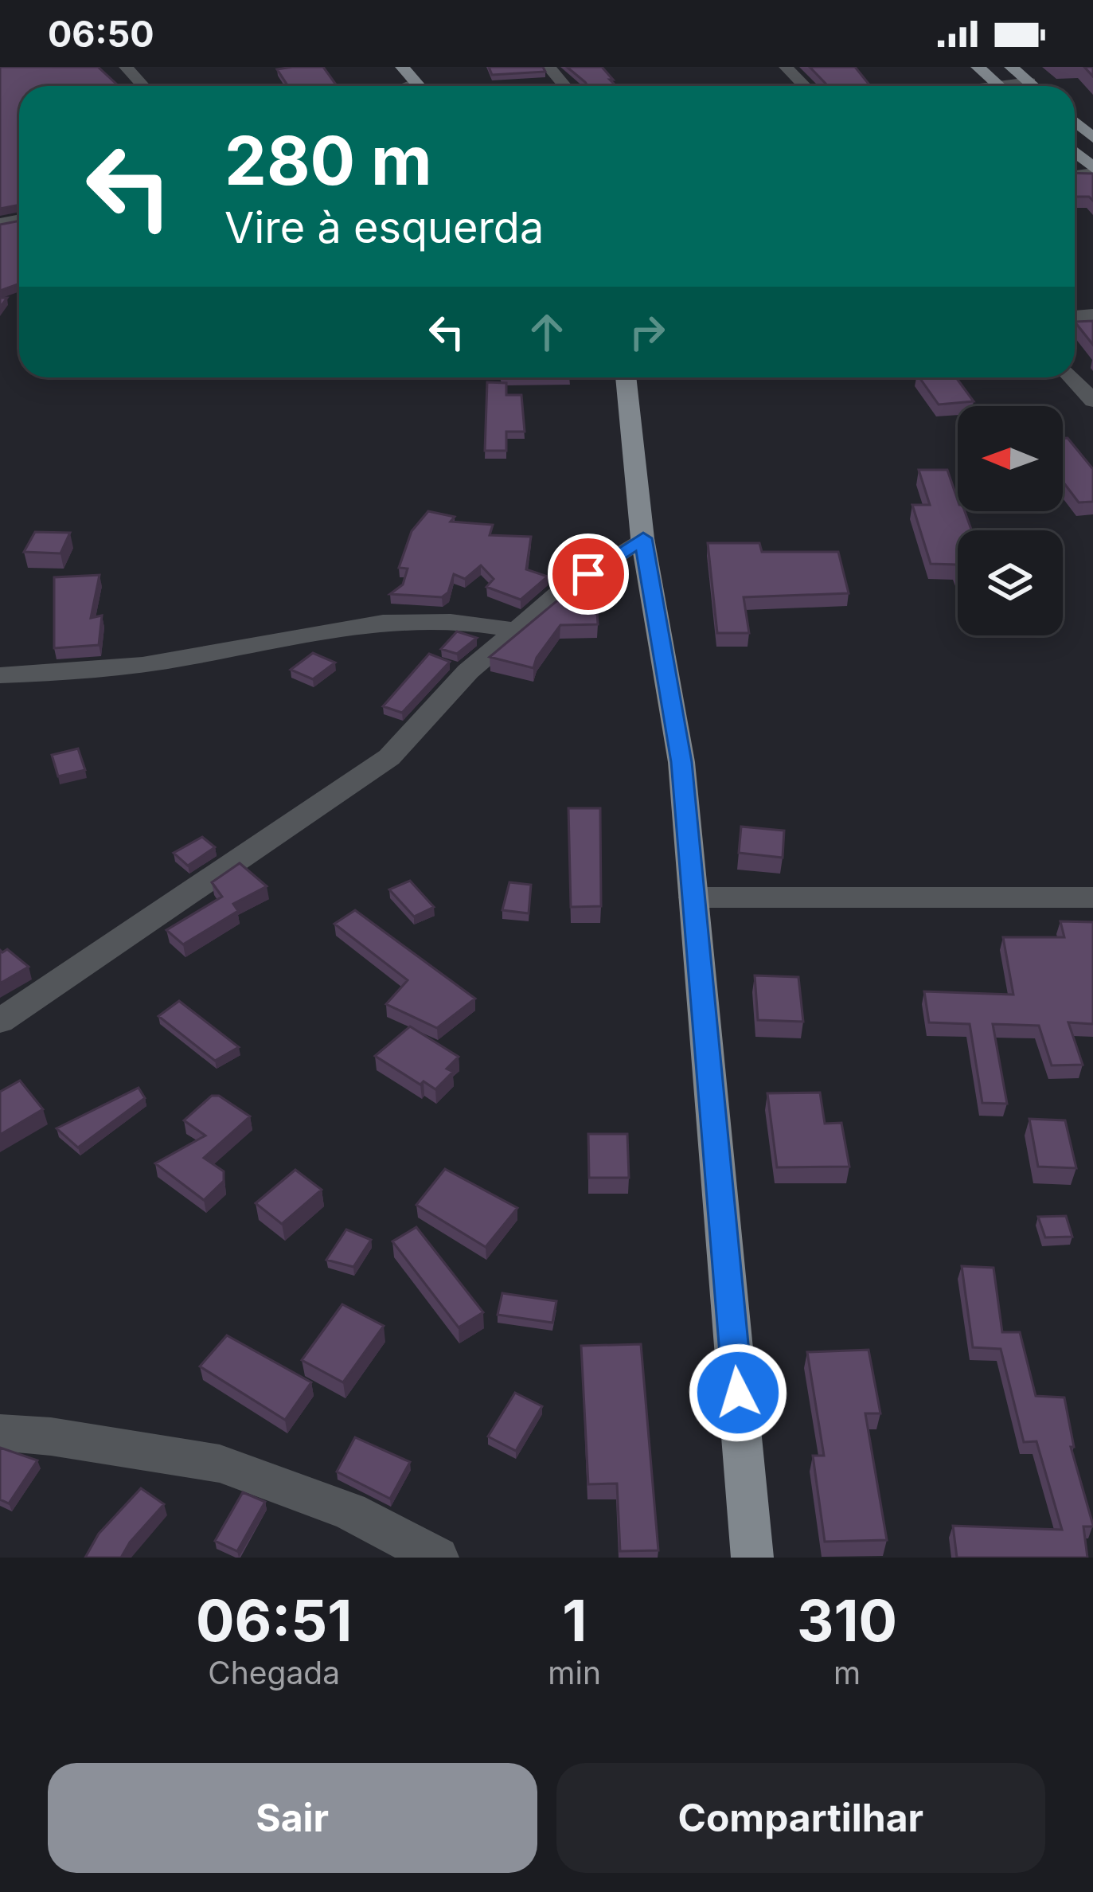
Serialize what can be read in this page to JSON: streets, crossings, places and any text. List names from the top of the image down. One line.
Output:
{"north":"left","page":{"status":"06:50","turn":["280 m","Vire à esquerda"],"eta":["06:51","Chegada","1","min","310","m"],"buttons":["Sair","Compartilhar"]}}
